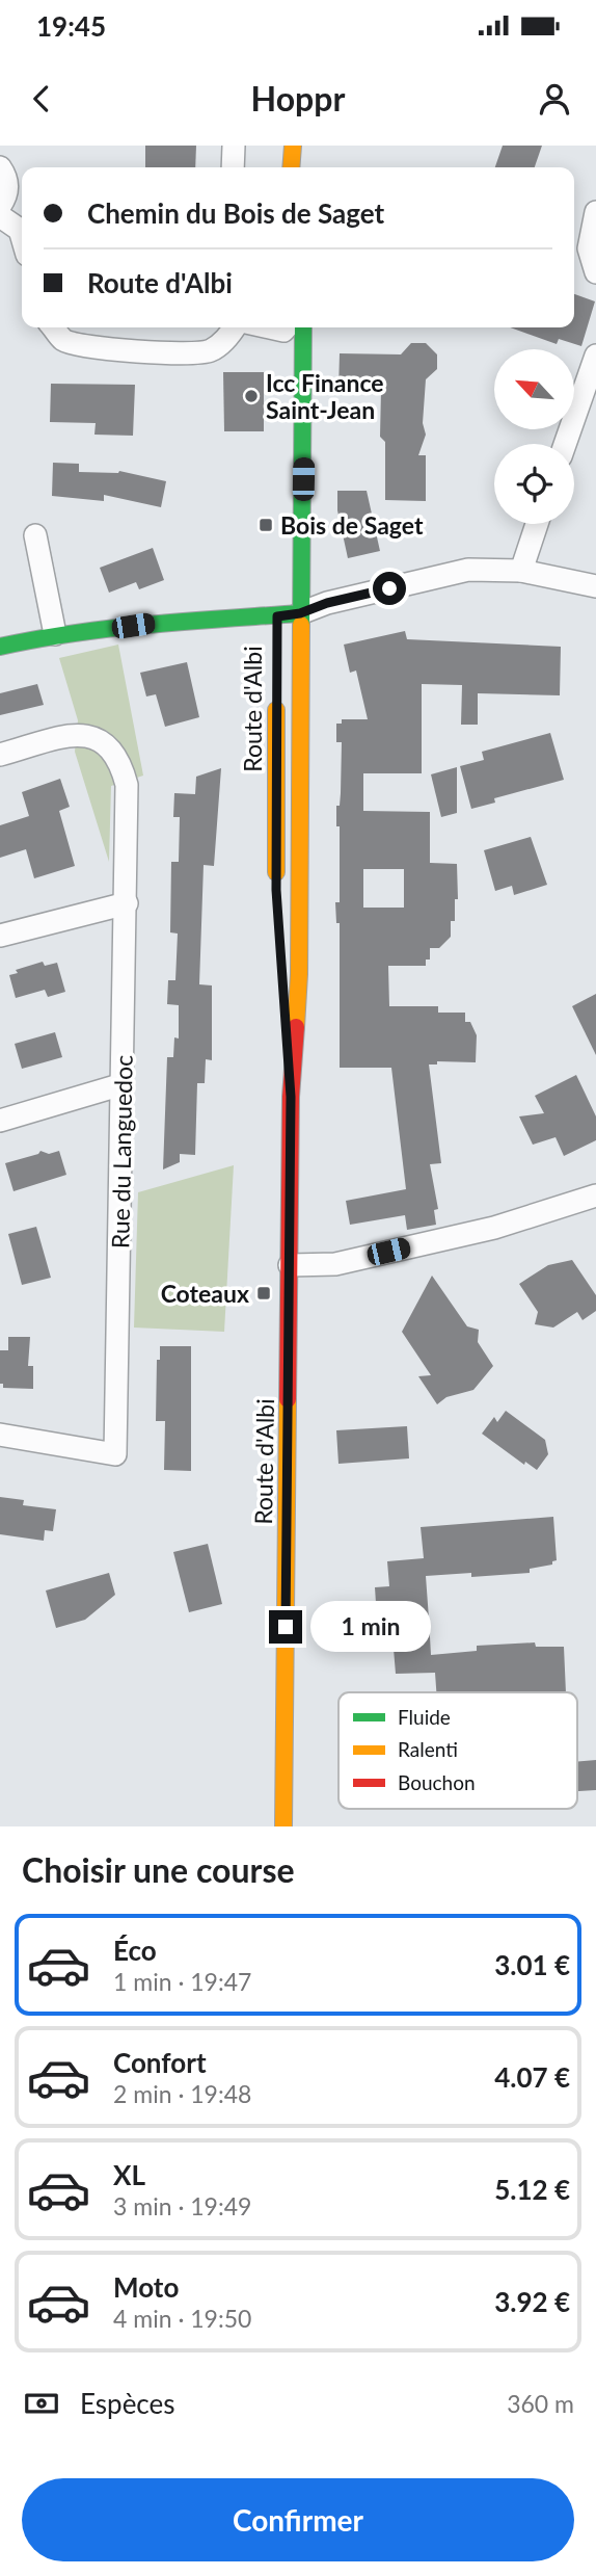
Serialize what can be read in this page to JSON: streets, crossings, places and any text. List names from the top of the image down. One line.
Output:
{"streets":{"main road":["Route d'Albi"],"street":["Rue du Languedoc"]},"places":{"other":["Icc Finance Saint-Jean"],"transit":["Bois de Saget","Coteaux"]},"legend":["Fluide","Ralenti","Bouchon"],"north":"top left","page":{"status":"19:45","header":"Hoppr","banner":["Chemin du Bois de Saget","Route d'Albi"],"bubble":"1 min","heading":"Choisir une course","list":[{"name":"Éco","note":"1 min · 19:47","value":"3.01 €"},{"name":"Confort","note":"2 min · 19:48","value":"4.07 €"},{"name":"XL","note":"3 min · 19:49","value":"5.12 €"},{"name":"Moto","note":"4 min · 19:50","value":"3.92 €"}],"pay":["Espèces","360 m"],"buttons":"Confirmer"}}
